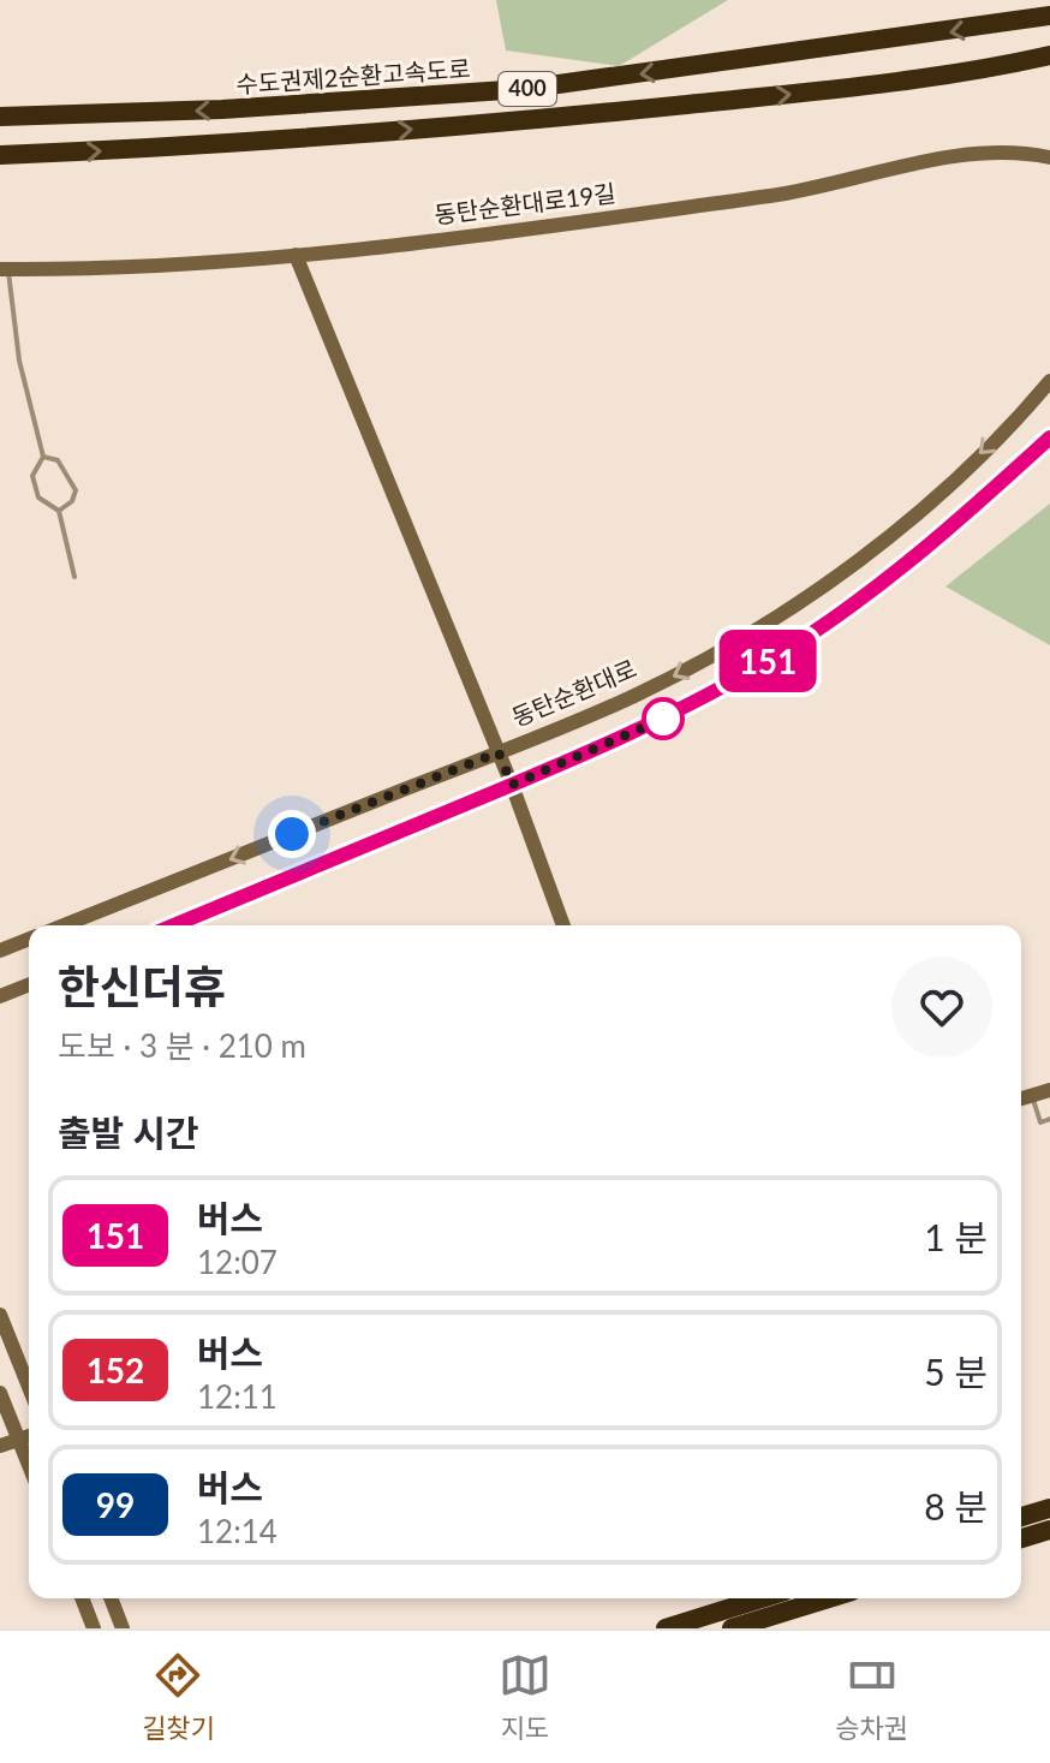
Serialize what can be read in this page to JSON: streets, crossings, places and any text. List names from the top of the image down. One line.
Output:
{"streets":{"highway":["수도권제2순환고속도로","400"],"main road":["동탄순환대로19길","동탄순환대로"]},"lines":["bus line 151"],"page":{"on_map":"151","heading":[["한신더휴","도보 · 3 분 · 210 m"],"출발 시간"],"list":[{"mark":"151","name":"버스","note":"12:07","value":"1 분"},{"mark":"152","name":"버스","note":"12:11","value":"5 분"},{"mark":"99","name":"버스","note":"12:14","value":"8 분"}],"tabs":["길찾기","지도","승차권"]}}
